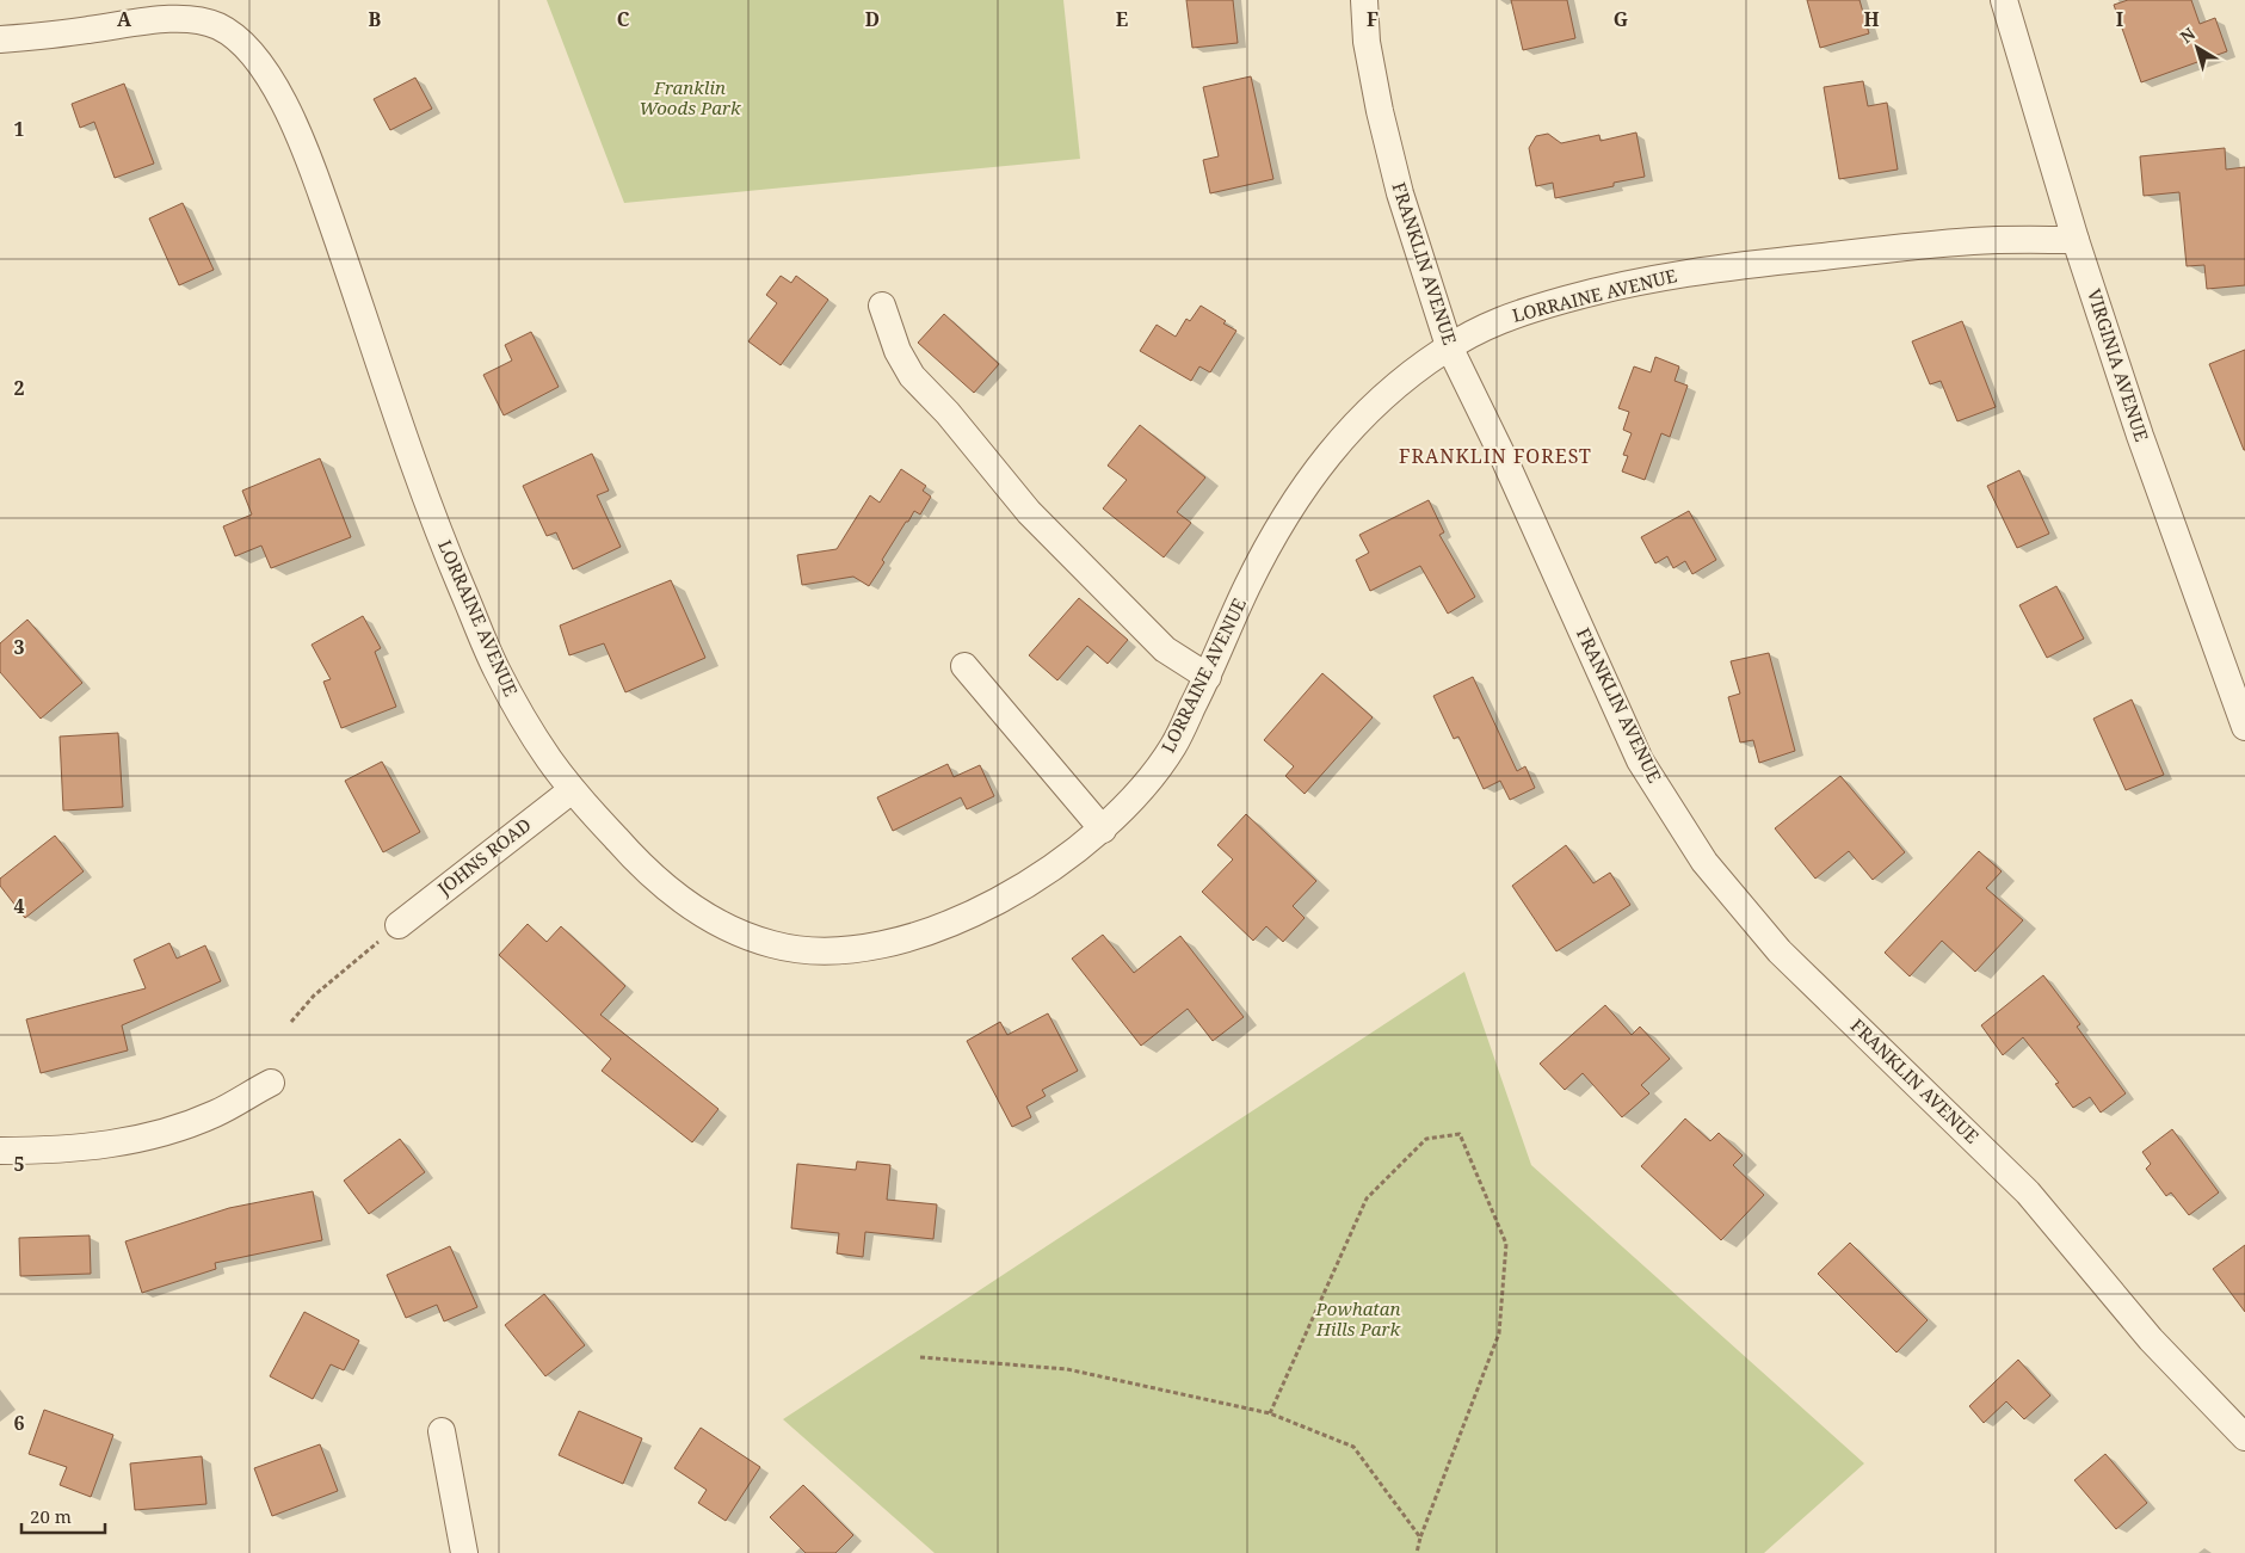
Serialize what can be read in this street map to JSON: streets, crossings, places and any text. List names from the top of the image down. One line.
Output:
{"streets":{"street":["FRANKLIN AVENUE","LORRAINE AVENUE","VIRGINIA AVENUE","JOHNS ROAD"]},"crossings":[["FRANKLIN AVENUE","LORRAINE AVENUE"],["LORRAINE AVENUE","VIRGINIA AVENUE"],["LORRAINE AVENUE","JOHNS ROAD"]],"districts":["FRANKLIN FOREST"],"parks":["Franklin Woods Park","Powhatan Hills Park"],"scale_bar":"20 m","north":"top left","grid":{"columns":["A","B","C","D","E","F","G","H","I"],"rows":["1","2","3","4","5","6"]}}
